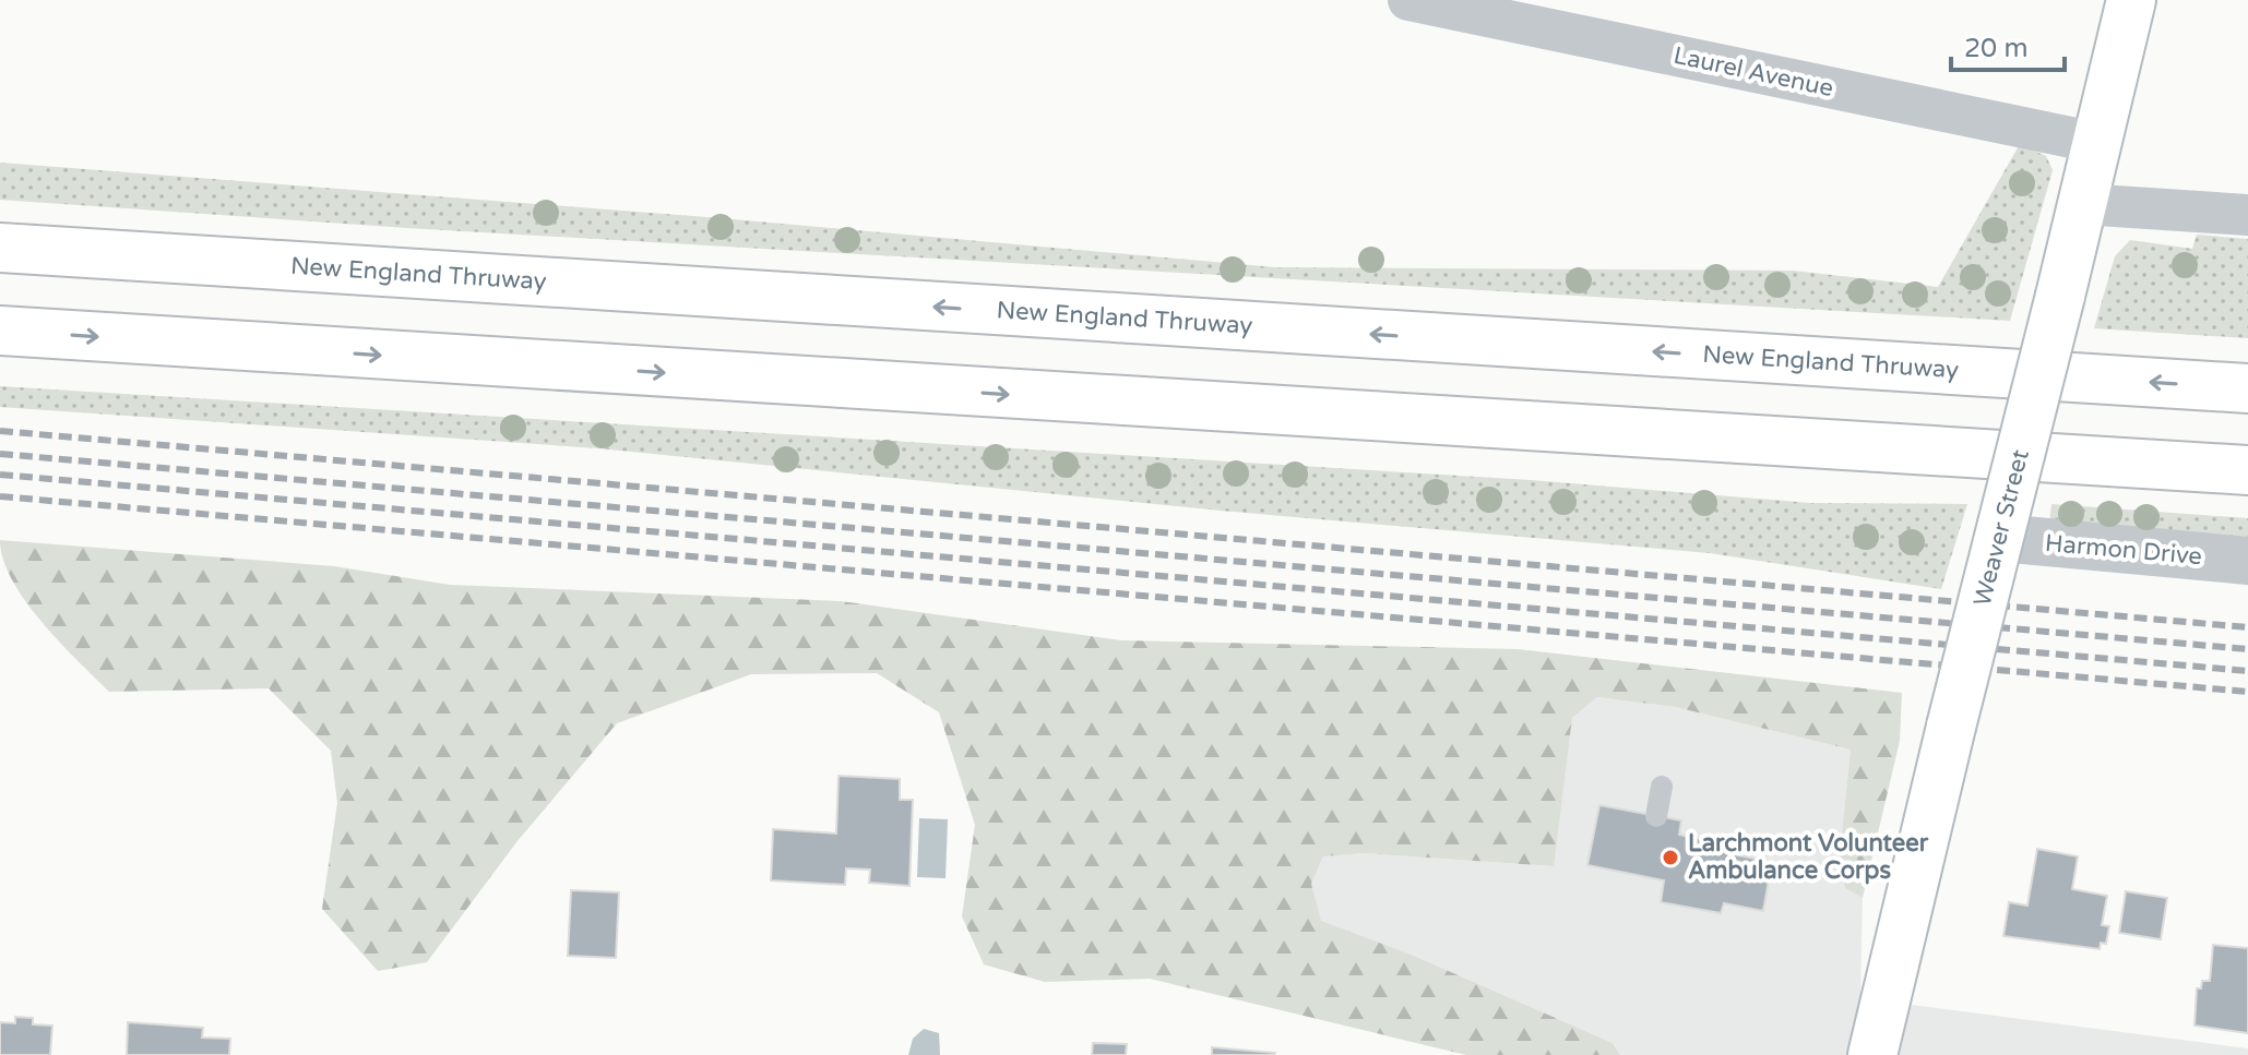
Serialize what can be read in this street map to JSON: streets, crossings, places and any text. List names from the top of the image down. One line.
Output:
{"streets":{"main road":["New England Thruway","Weaver Street"],"street":["Laurel Avenue","Harmon Drive"]},"crossings":[["Laurel Avenue","Weaver Street"],["Weaver Street","Harmon Drive"]],"places":["Larchmont Volunteer Ambulance Corps"],"scale_bar":"20 m"}
